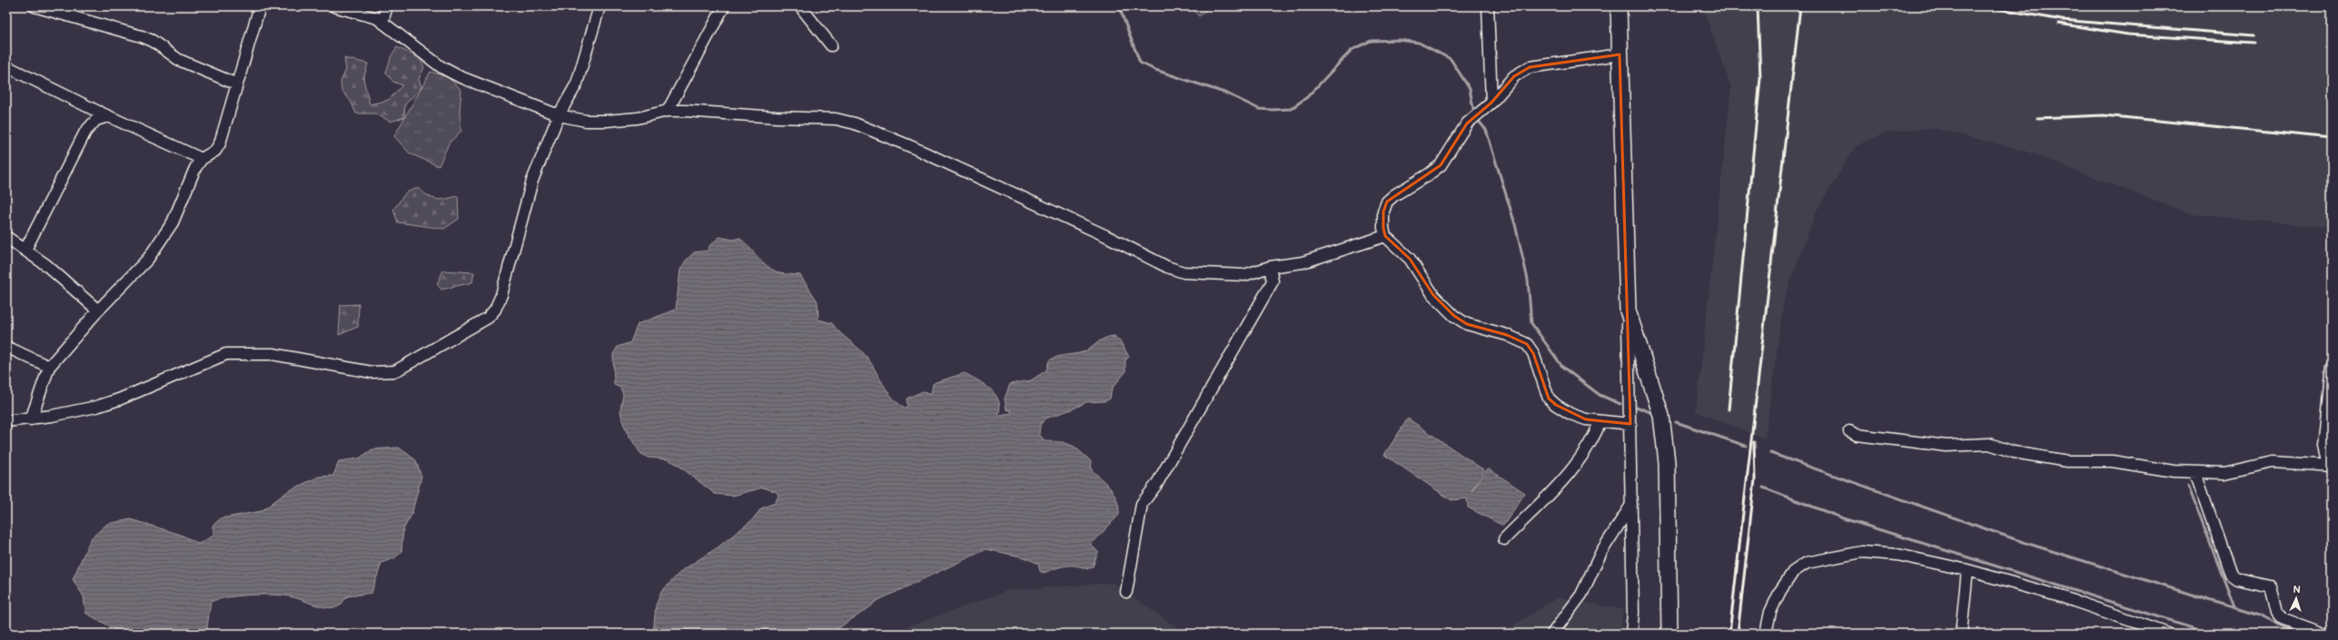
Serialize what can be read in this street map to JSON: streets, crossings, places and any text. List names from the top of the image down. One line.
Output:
{"north":"top"}
